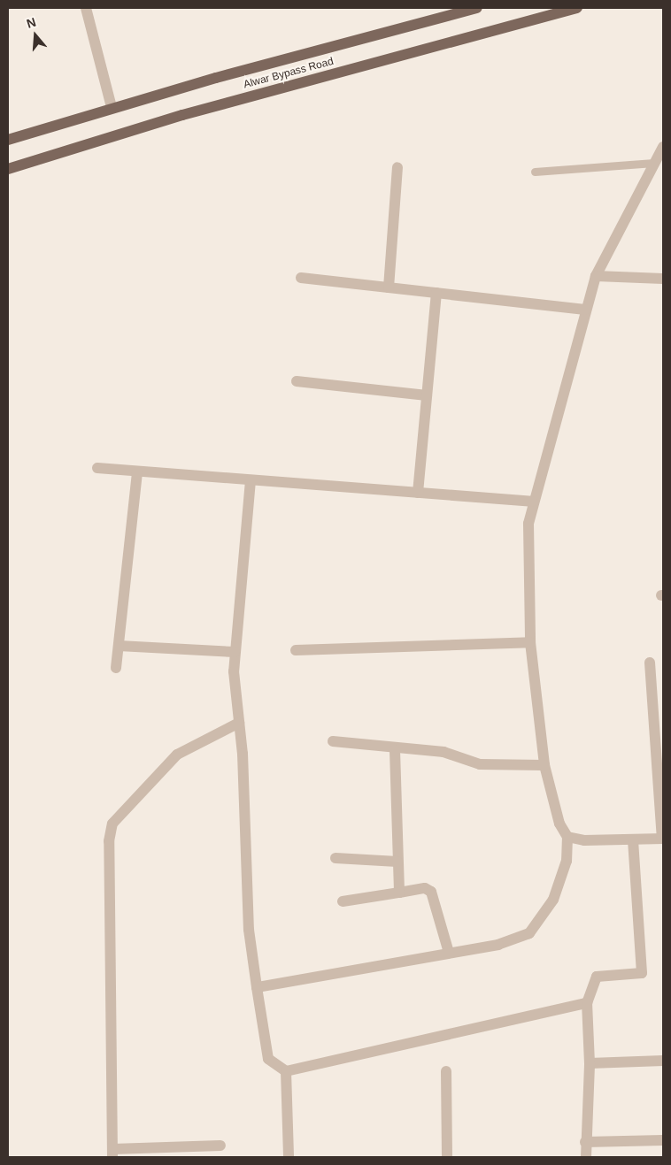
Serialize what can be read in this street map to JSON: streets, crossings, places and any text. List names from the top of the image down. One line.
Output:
{"streets":{"main road":["Alwar Bypass Road"]},"north":"top"}
